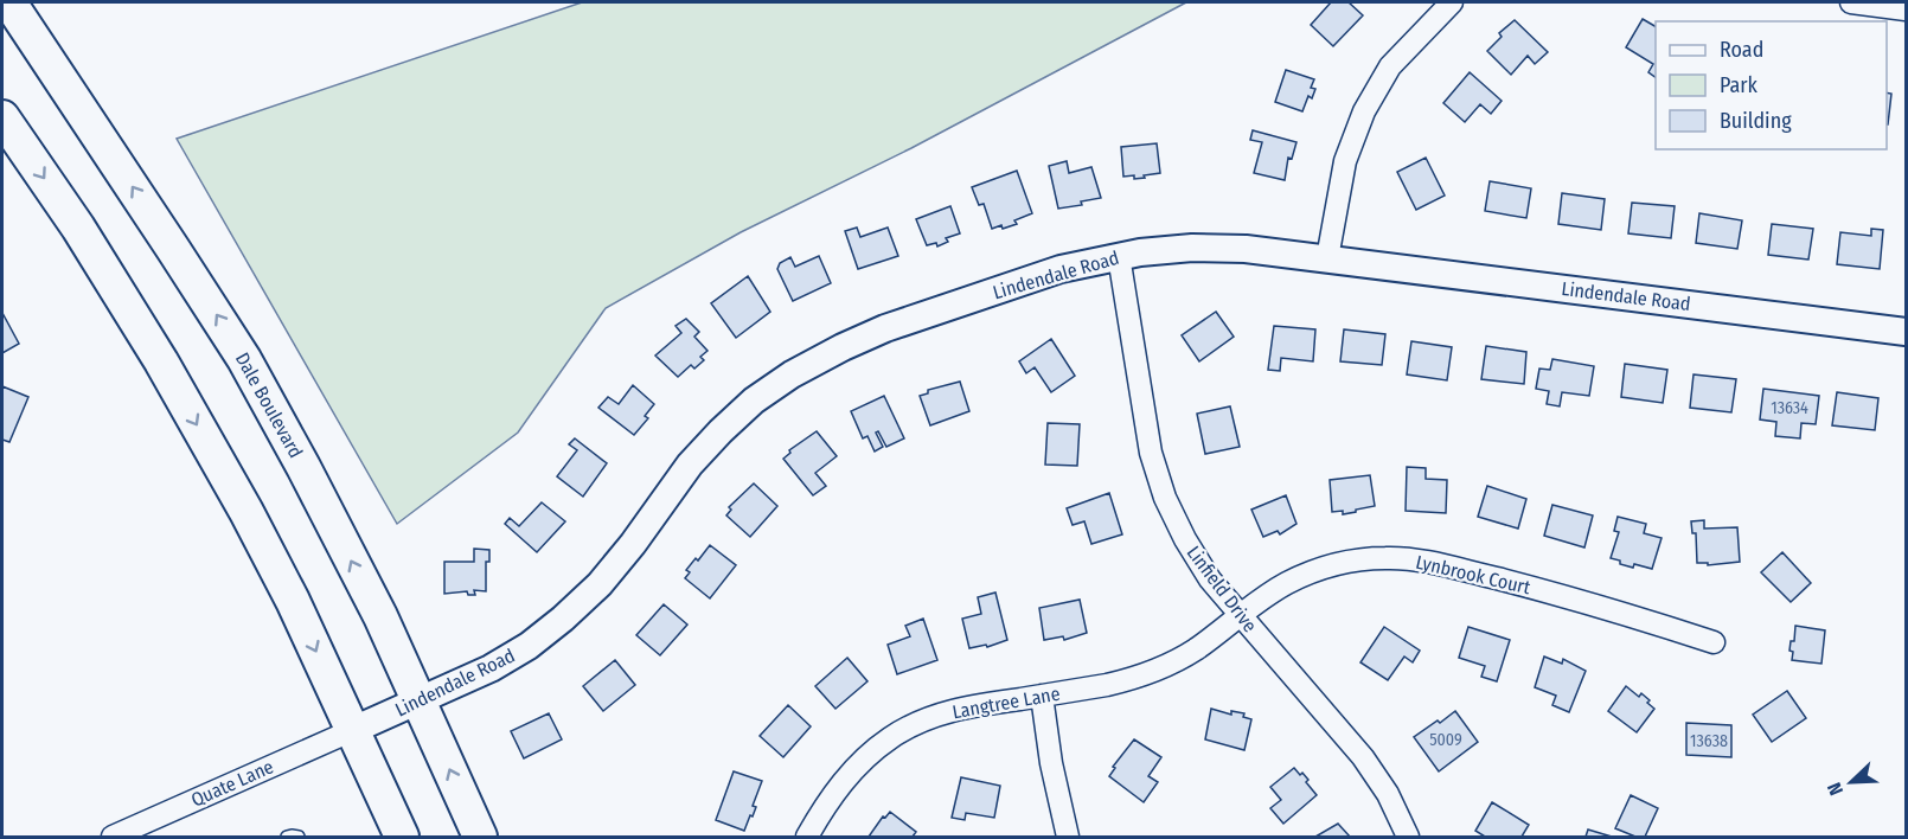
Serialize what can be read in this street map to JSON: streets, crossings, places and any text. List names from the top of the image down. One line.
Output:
{"streets":{"main road":["Dale Boulevard"],"street":["Lindendale Road","Lynbrook Court","Linfield Drive","Langtree Lane","Quate Lane"]},"crossings":[["Lindendale Road","Dale Boulevard"],["Lindendale Road","Linfield Drive"],["Lindendale Road","Quate Lane"],["Lynbrook Court","Linfield Drive"],["Lynbrook Court","Langtree Lane"],["Linfield Drive","Langtree Lane"]],"house_numbers":["13634","5009","13638"],"legend":["Road","Park","Building"],"north":"bottom left"}
